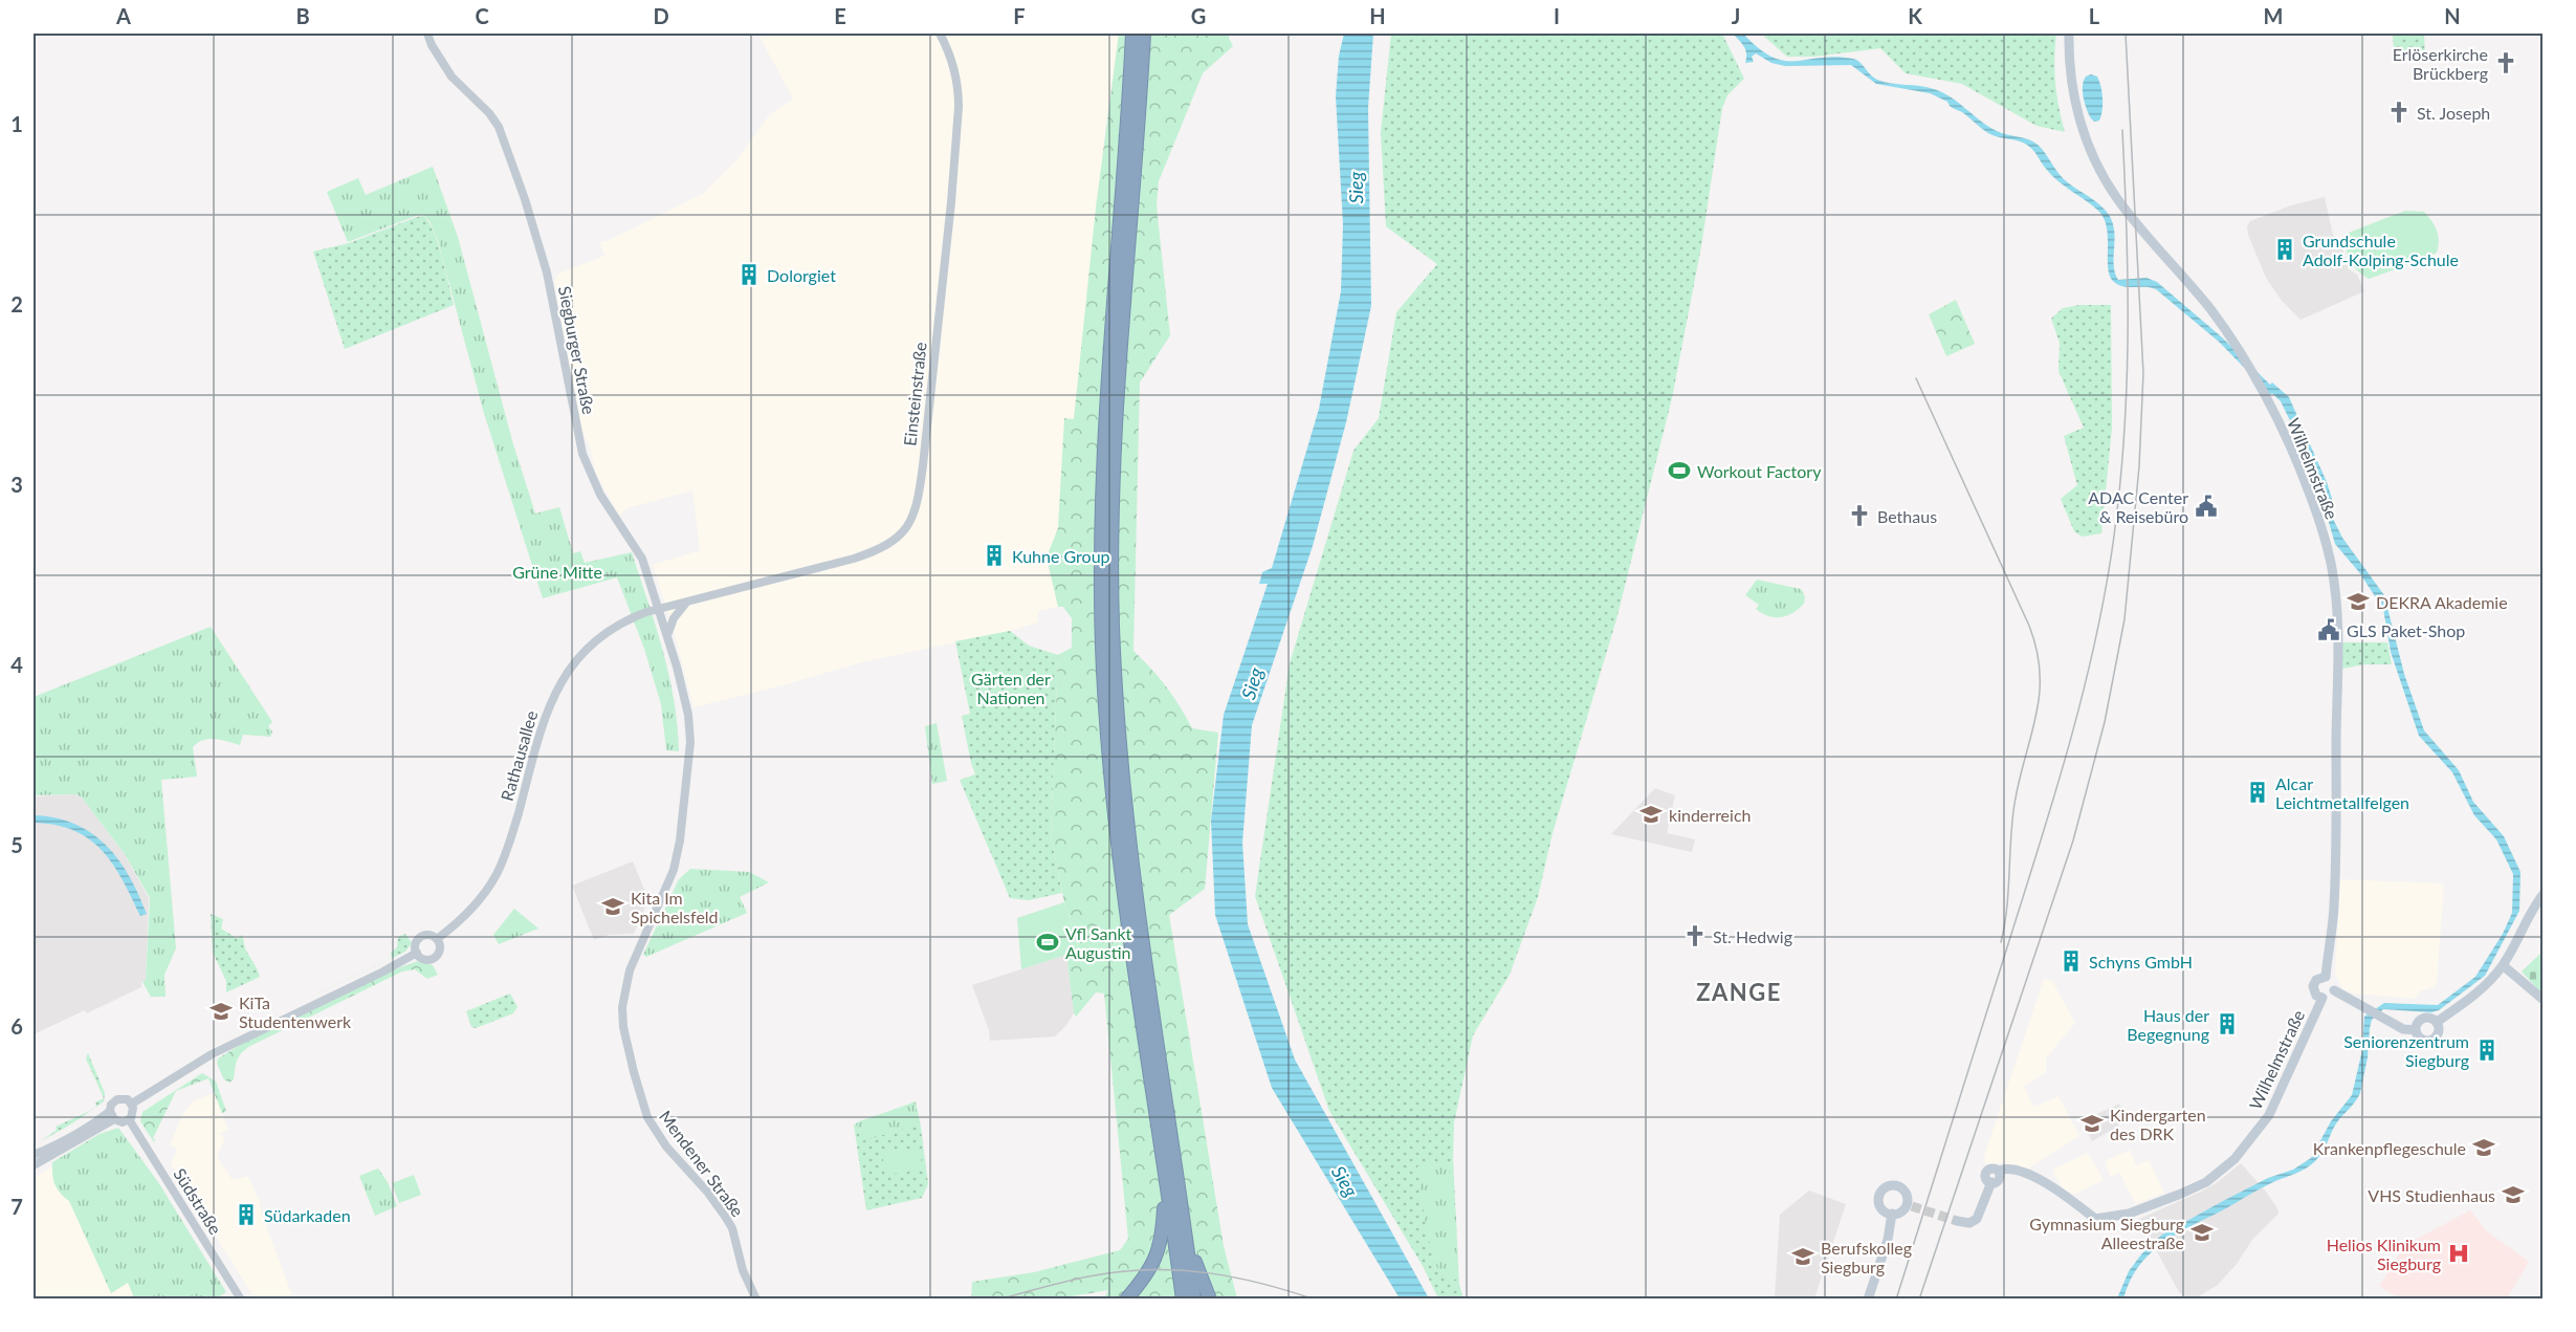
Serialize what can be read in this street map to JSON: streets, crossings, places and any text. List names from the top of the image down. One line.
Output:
{"streets":{"main road":["Wilhelmstraße"],"street":["Siegburger Straße","Einsteinstraße","Rathausallee","Mendener Straße","Südstraße"]},"crossings":[["Siegburger Straße","Einsteinstraße"],["Siegburger Straße","Rathausallee"],["Siegburger Straße","Mendener Straße"],["Einsteinstraße","Rathausallee"],["Einsteinstraße","Mendener Straße"],["Rathausallee","Mendener Straße"]],"districts":["ZANGE"],"water":["Sieg"],"parks":["Grüne Mitte","Gärten der Nationen"],"places":{"church":["Erlöserkirche Brückberg","St. Joseph","Bethaus","St. Hedwig"],"building":["Grundschule Adolf-Kolping-Schule","Dolorgiet","Kuhne Group","Alcar Leichtmetallfelgen","Schyns GmbH","Haus der Begegnung","Seniorenzentrum Siegburg","Südarkaden"],"sports":["Workout Factory","Vfl Sankt Augustin"],"public building":["ADAC Center & Reisebüro","GLS Paket-Shop"],"school or university":["DEKRA Akademie","kinderreich","Kita Im Spichelsfeld","KiTa Studentenwerk","Kindergarten des DRK","Krankenpflegeschule","VHS Studienhaus","Gymnasium Siegburg Alleestraße","Berufskolleg Siegburg"],"hospital":["Helios Klinikum Siegburg"]},"grid":{"columns":["A","B","C","D","E","F","G","H","I","J","K","L","M","N"],"rows":["1","2","3","4","5","6","7"]}}
